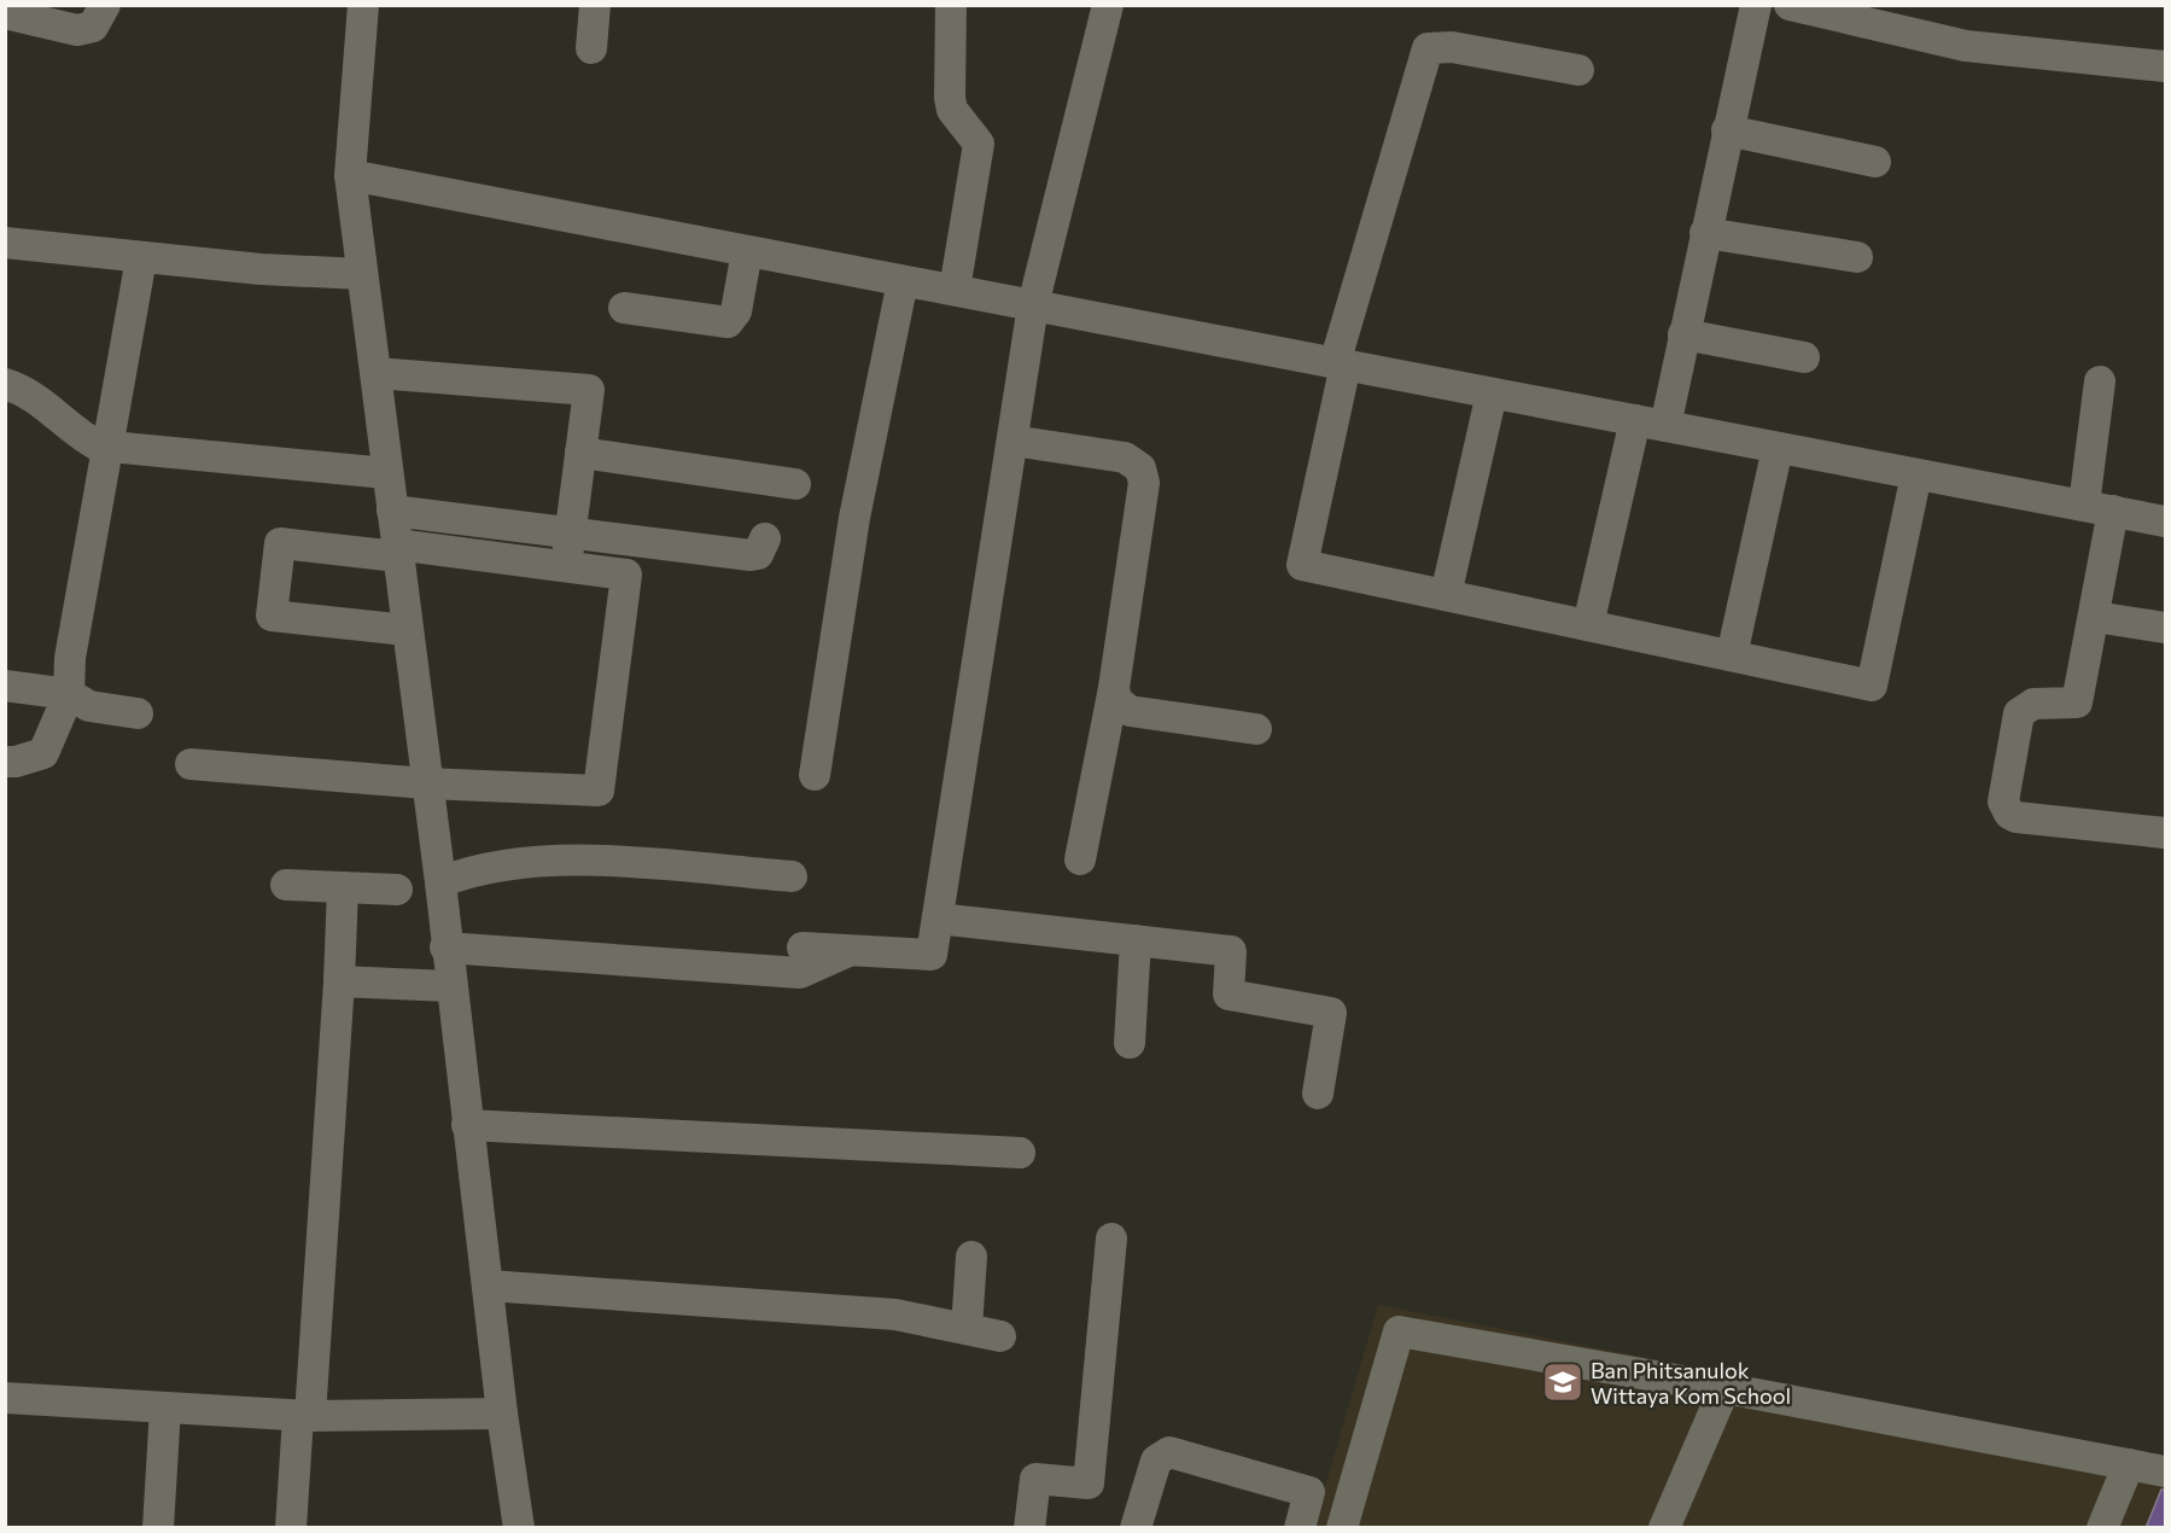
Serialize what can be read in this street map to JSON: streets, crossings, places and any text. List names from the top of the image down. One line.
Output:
{"places":{"school or university":["Ban Phitsanulok Wittaya Kom School"]}}
